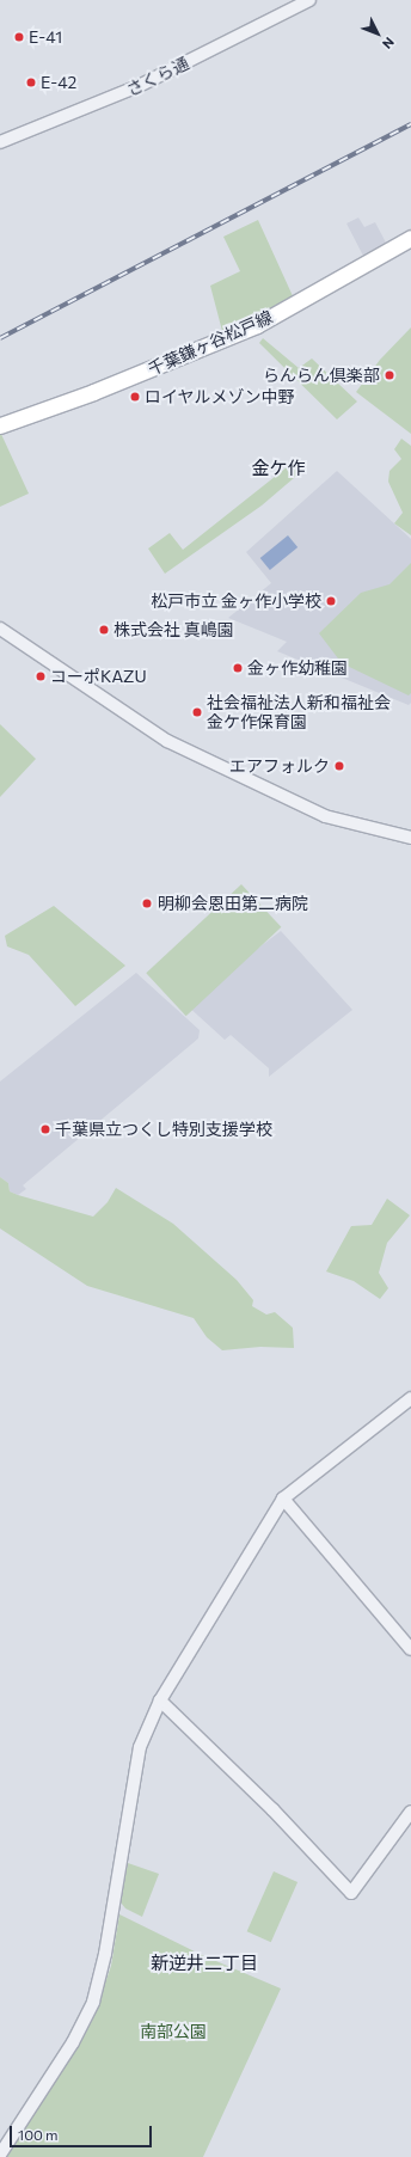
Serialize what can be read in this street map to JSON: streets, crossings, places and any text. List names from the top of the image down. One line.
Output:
{"streets":{"main road":["千葉鎌ヶ谷松戸線"],"street":["さくら通"]},"districts":["金ケ作","新逆井二丁目"],"parks":["南部公園"],"places":["E-41","E-42","らんらん倶楽部","ロイヤルメゾン中野","松戸市立 金ヶ作小学校","株式会社 真嶋園","金ヶ作幼稚園","コーポKAZU","社会福祉法人新和福祉会 金ケ作保育園","エアフォルク","明柳会恩田第二病院","千葉県立つくし特別支援学校"],"scale_bar":"100 m","north":"bottom right"}
